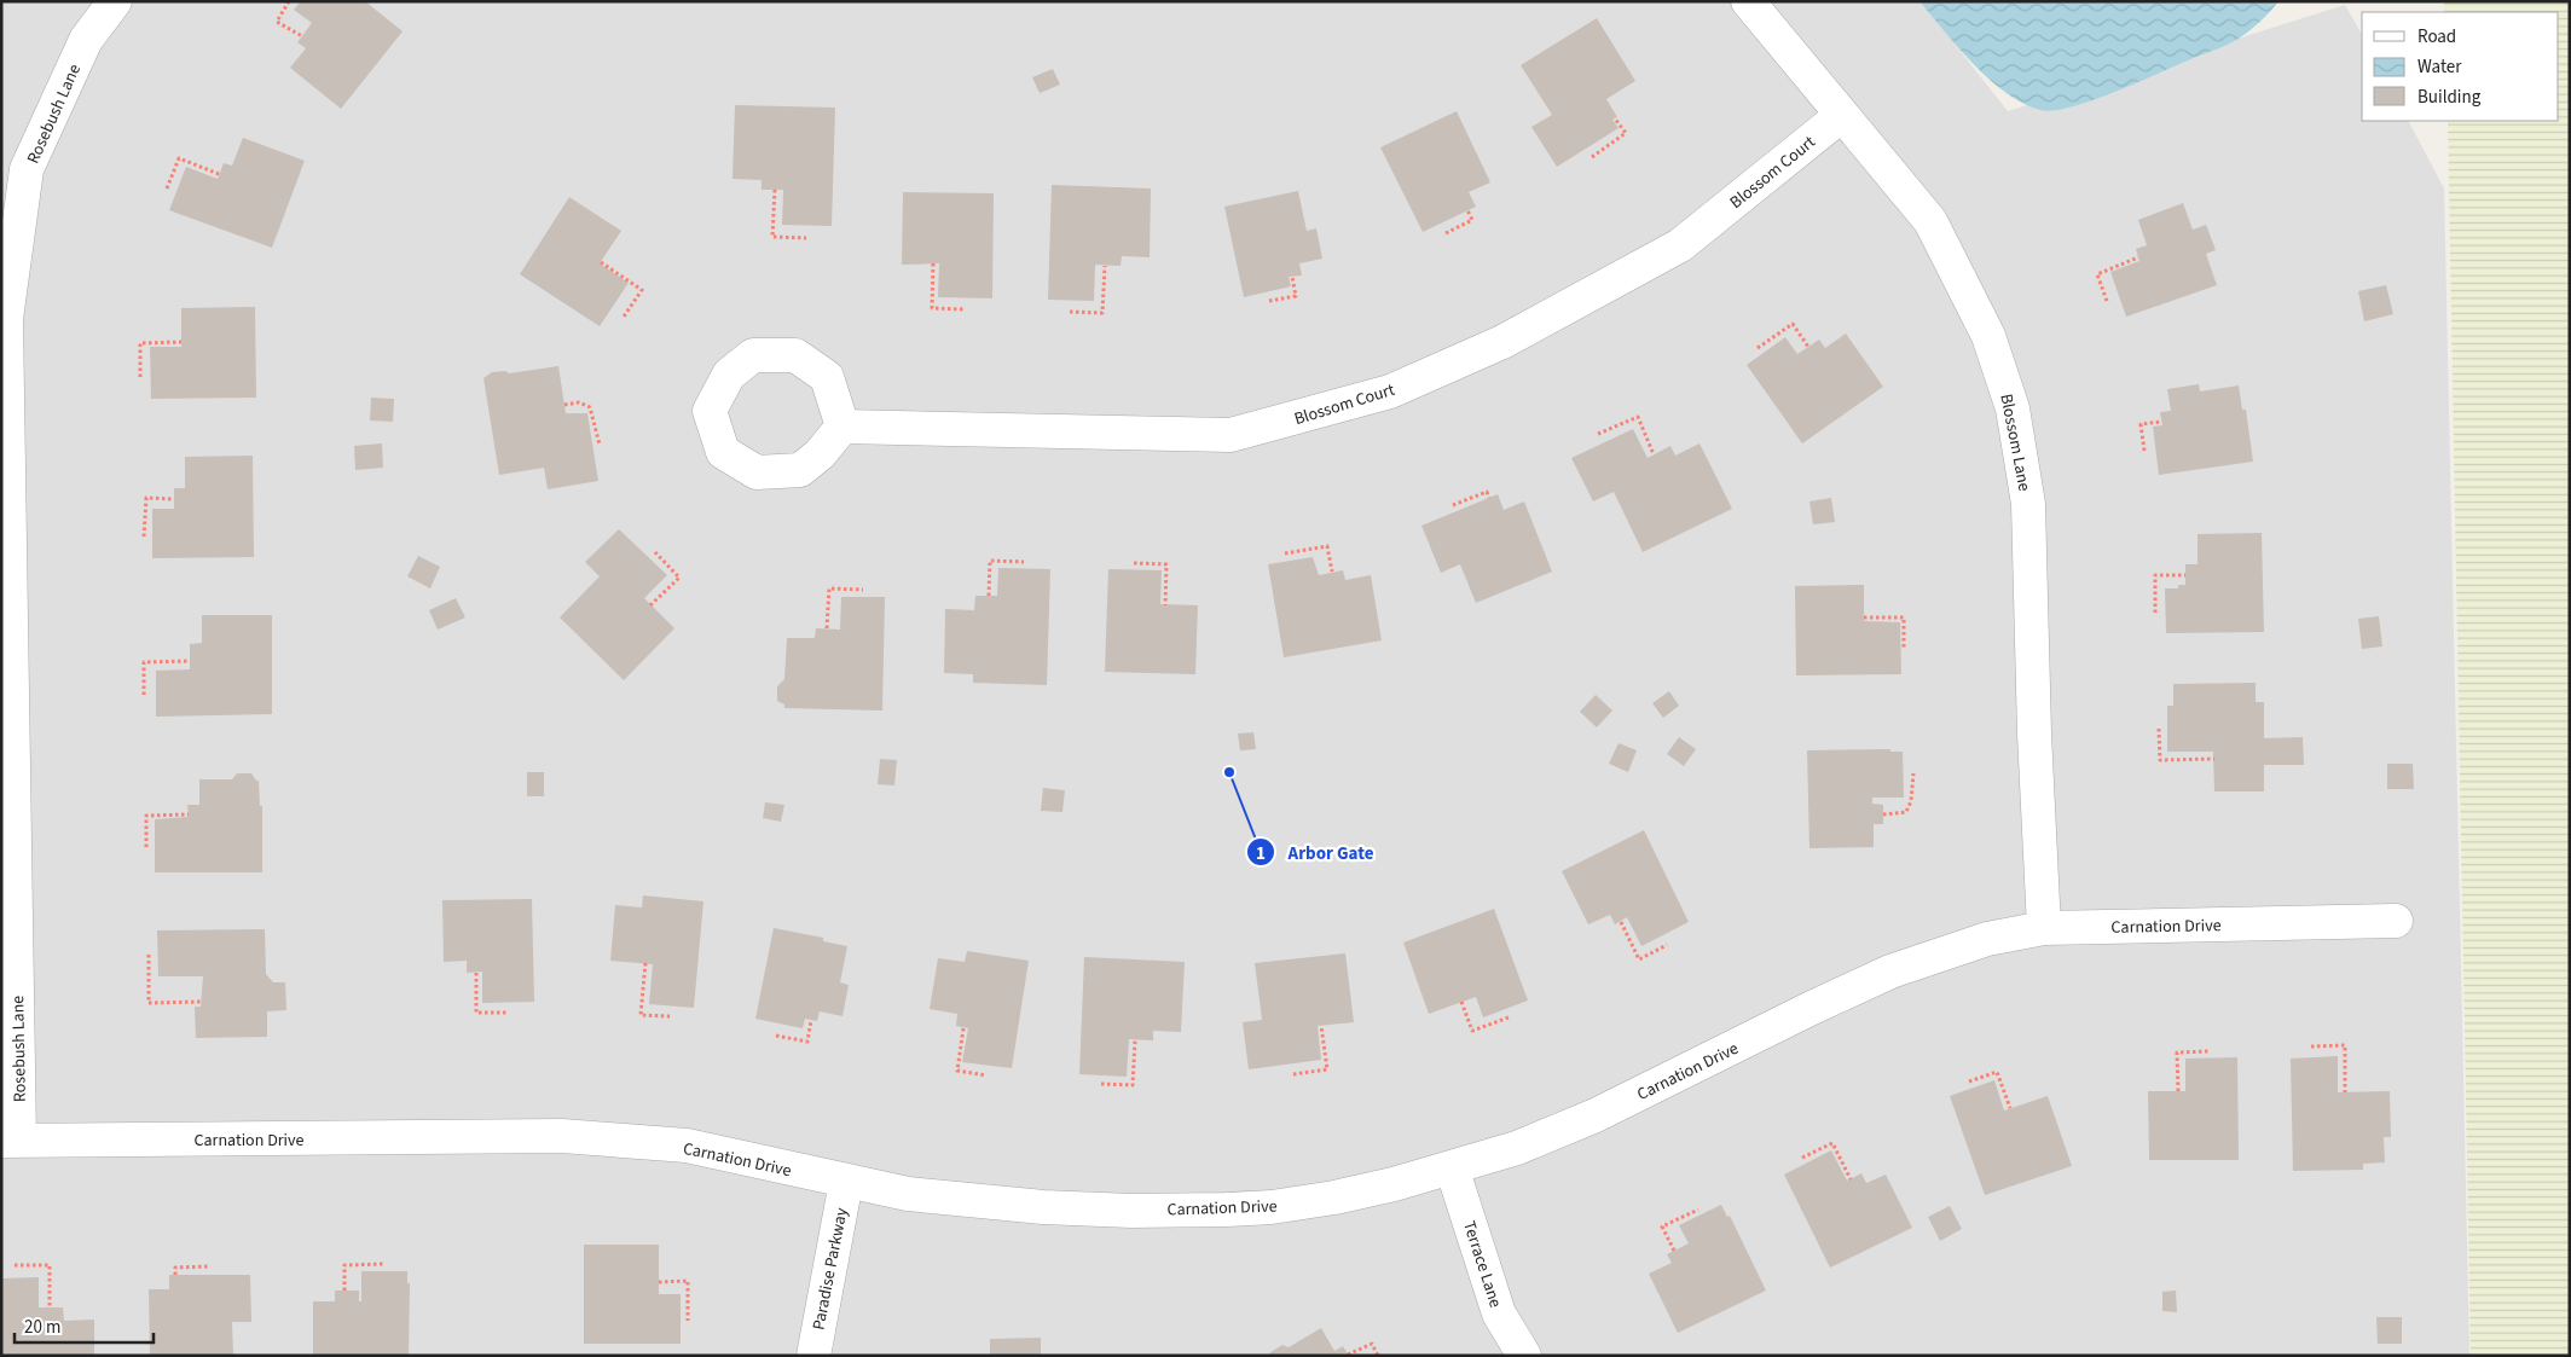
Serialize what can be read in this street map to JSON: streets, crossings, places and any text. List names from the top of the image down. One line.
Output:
{"streets":{"street":["Rosebush Lane","Blossom Court","Blossom Lane","Carnation Drive","Terrace Lane","Paradise Parkway"]},"crossings":[["Rosebush Lane","Carnation Drive"],["Blossom Court","Blossom Lane"],["Blossom Lane","Carnation Drive"],["Carnation Drive","Terrace Lane"],["Carnation Drive","Paradise Parkway"]],"places":["Arbor Gate"],"legend":["Road","Water","Building"],"scale_bar":"20 m"}
